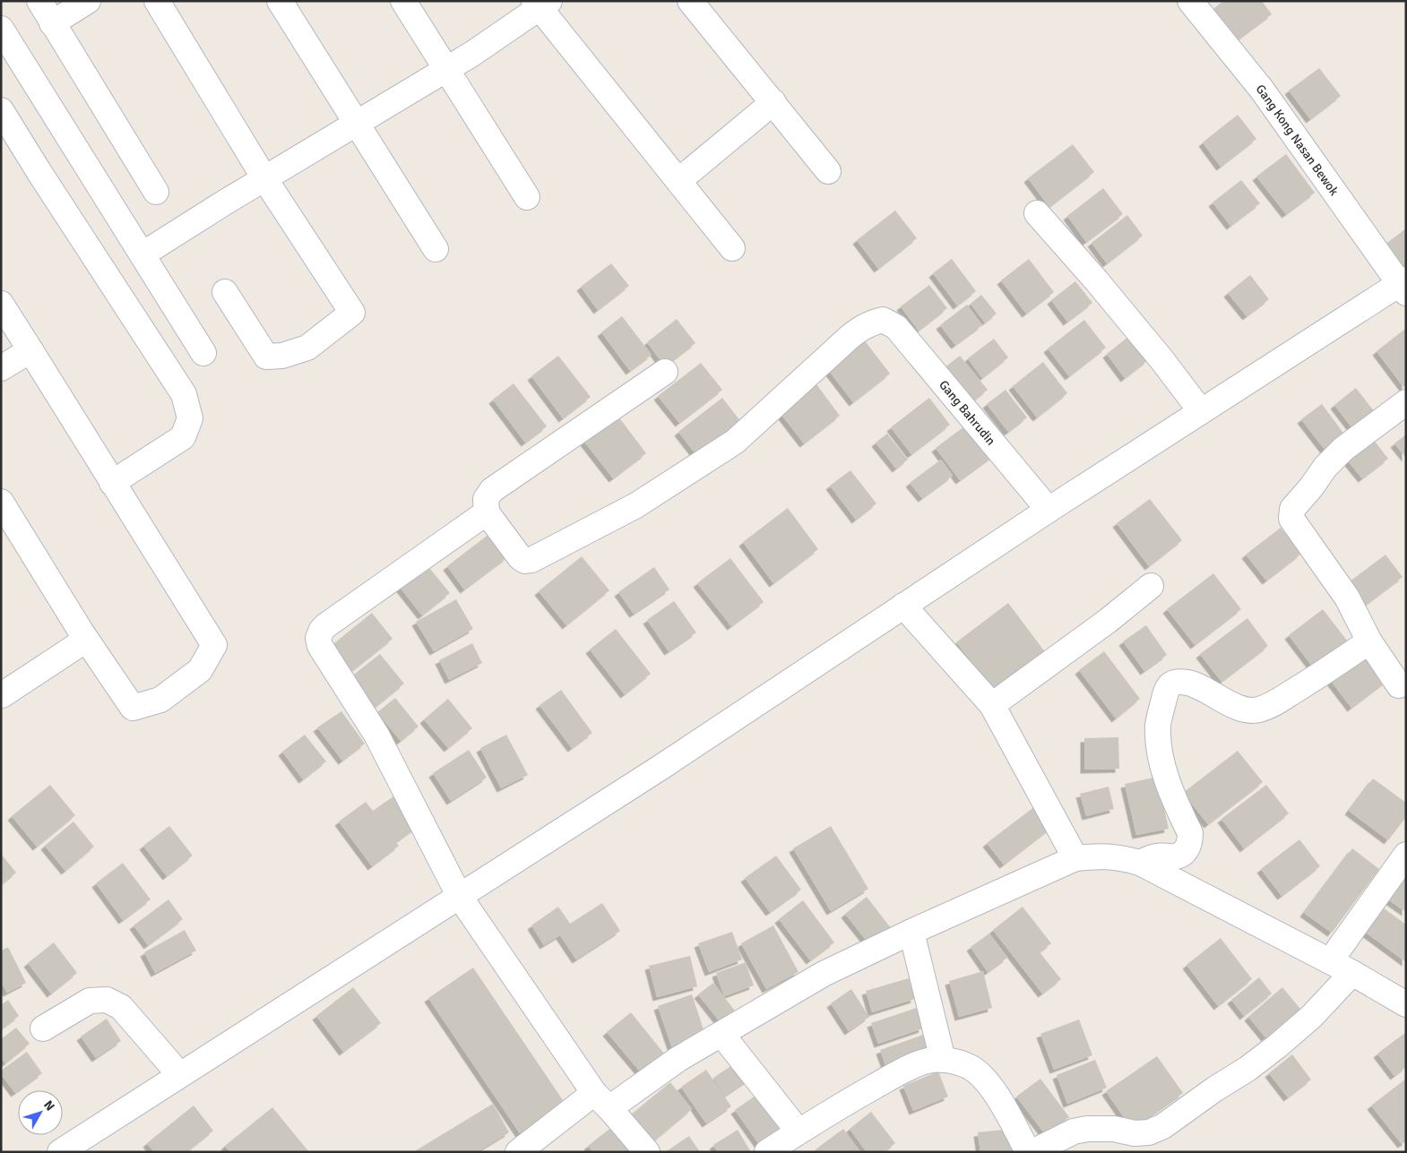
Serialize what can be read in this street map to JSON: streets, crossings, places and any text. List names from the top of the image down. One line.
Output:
{"streets":{"street":["Gang Kong Nasan Bewok","Gang Bahrudin"]},"north":"top right"}
